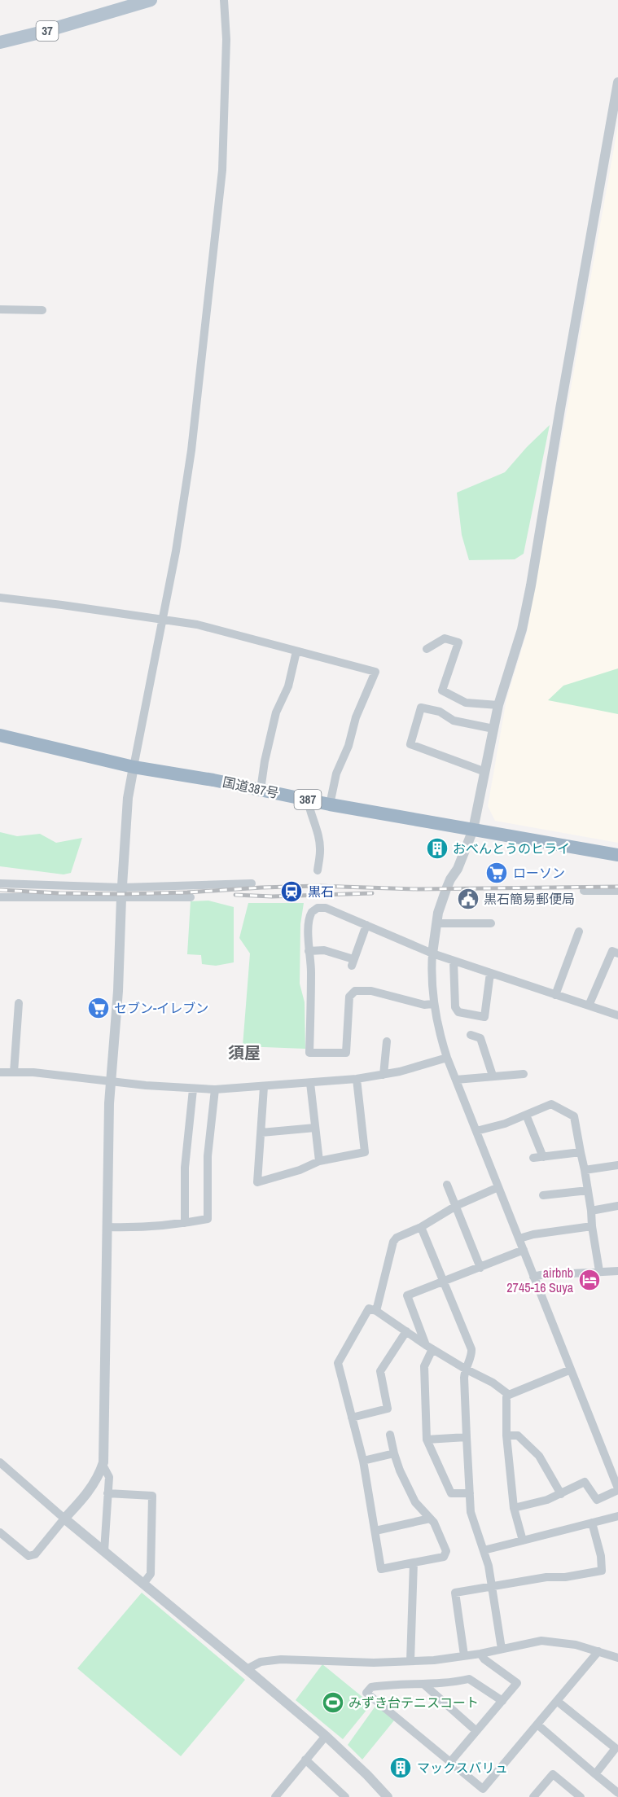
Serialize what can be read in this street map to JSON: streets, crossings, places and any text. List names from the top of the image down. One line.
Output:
{"streets":{"highway":["国道387号","387"],"main road":["37"]},"districts":["須屋"],"places":{"building":["おべんとうのヒライ","マックスバリュ"],"supermarket":["ローソン","セブン-イレブン"],"station":["黒石"],"public building":["黒石簡易郵便局"],"hotel":["airbnb 2745-16 Suya"],"sports":["みずき台テニスコート"]}}
